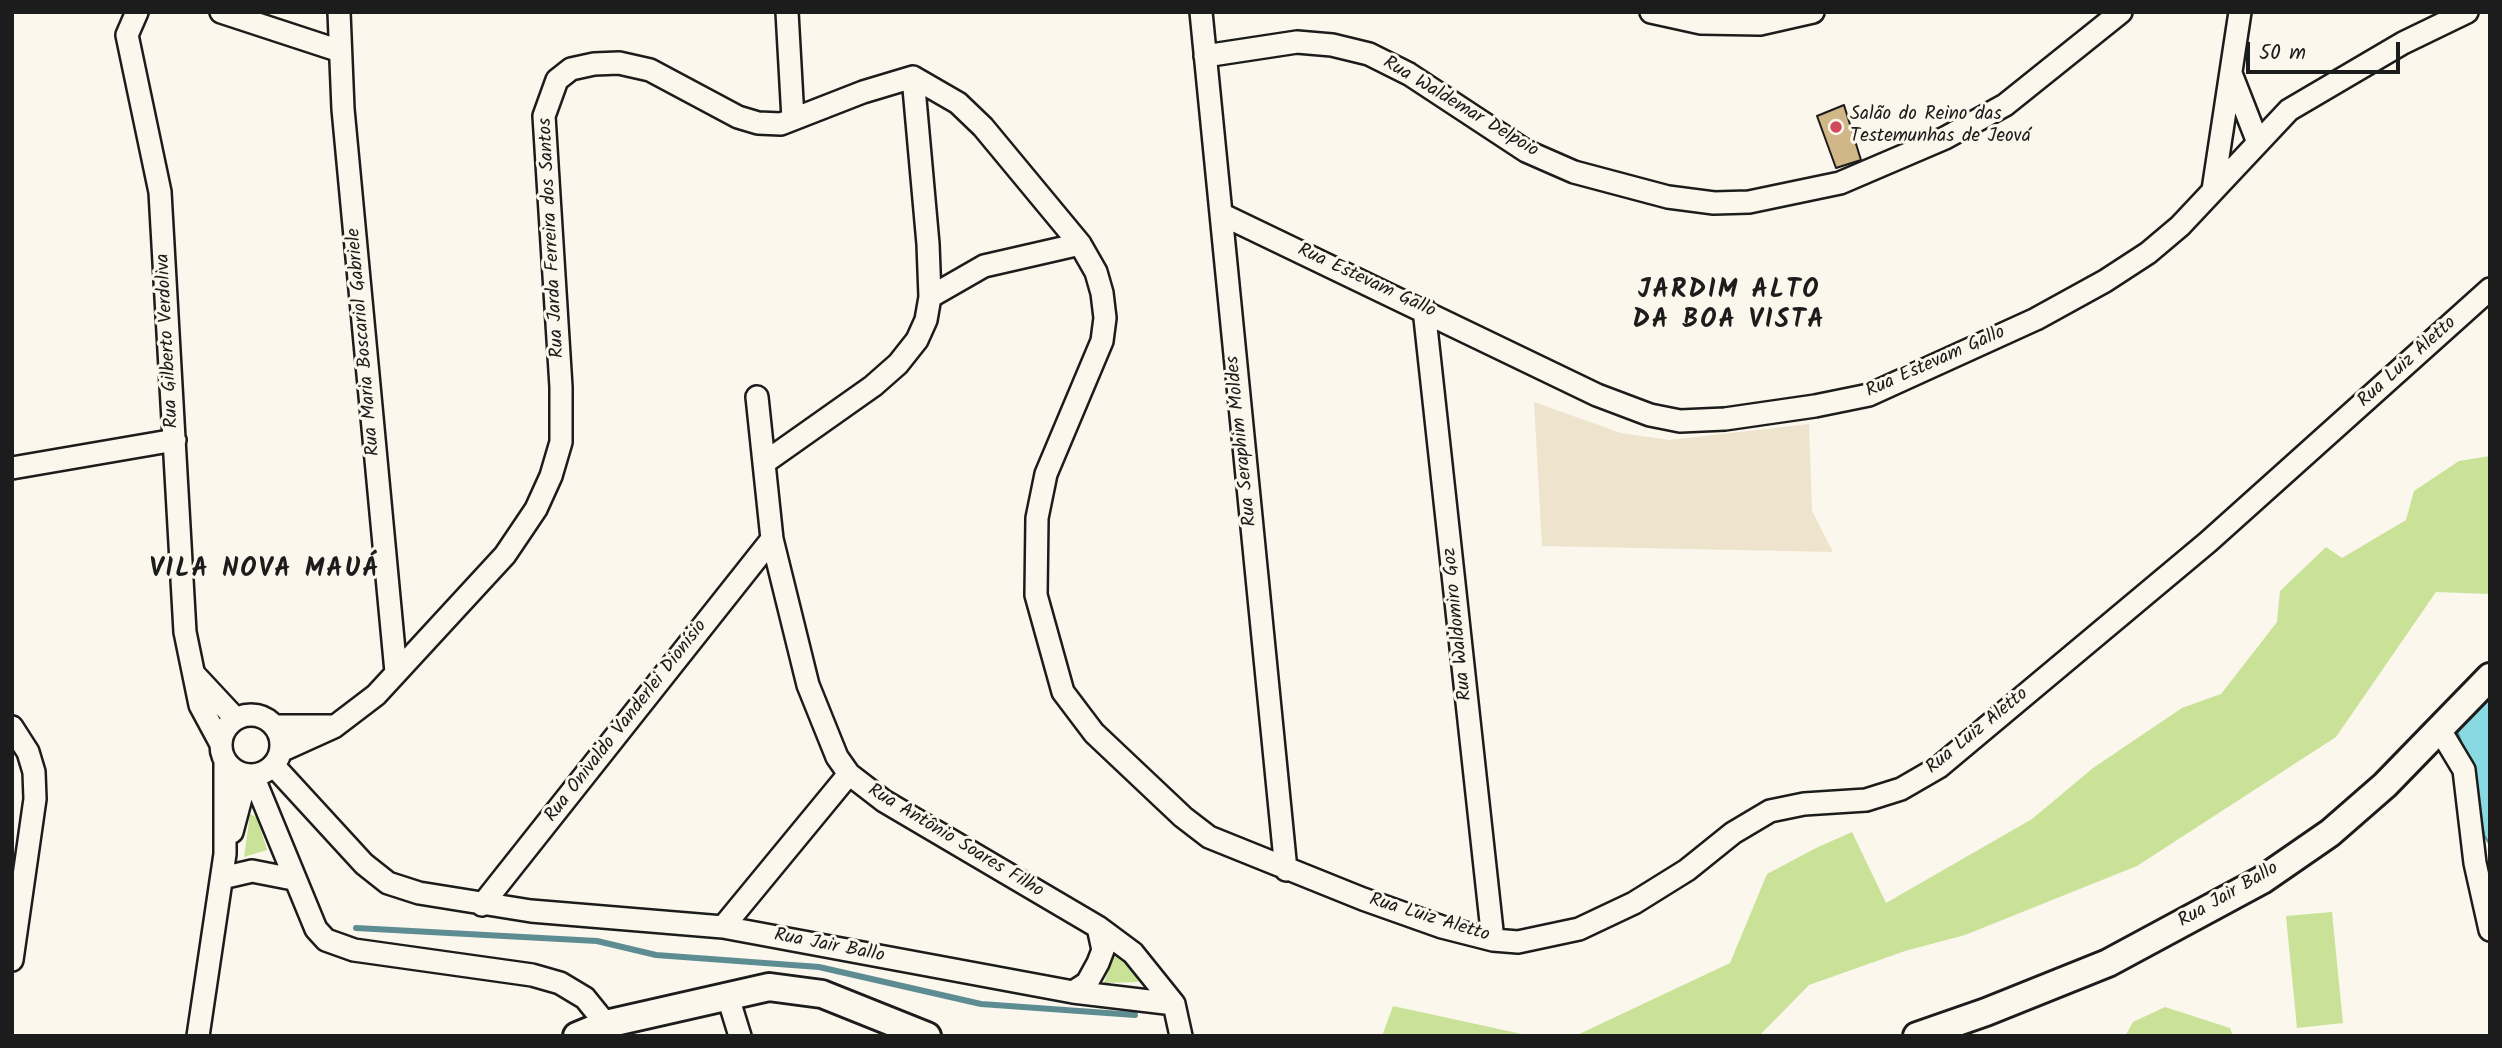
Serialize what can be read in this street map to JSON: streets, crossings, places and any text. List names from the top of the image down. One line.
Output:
{"streets":{"main road":["Rua Jair Ballo"],"street":["Rua Waldemar Delpoio","Rua Jarda Ferreira dos Santos","Rua Estevam Gallo","Rua Gilberto Verdoliva","Rua Maria Boscariol Gabriele","Rua Luiz Aletto","Rua Seraphim Moldes","Rua Waldomiro Goz","Rua Onivaldo Vanderlei Dionísio","Rua Antônio Soares Filho"]},"crossings":[["Rua Waldemar Delpoio","Rua Seraphim Moldes"],["Rua Jarda Ferreira dos Santos","Rua Gilberto Verdoliva"],["Rua Jarda Ferreira dos Santos","Rua Maria Boscariol Gabriele"],["Rua Jarda Ferreira dos Santos","Rua Jair Ballo"],["Rua Estevam Gallo","Rua Seraphim Moldes"],["Rua Estevam Gallo","Rua Waldomiro Goz"],["Rua Gilberto Verdoliva","Rua Jair Ballo"],["Rua Luiz Aletto","Rua Seraphim Moldes"],["Rua Luiz Aletto","Rua Waldomiro Goz"],["Rua Onivaldo Vanderlei Dionísio","Rua Antônio Soares Filho"],["Rua Onivaldo Vanderlei Dionísio","Rua Jair Ballo"],["Rua Antônio Soares Filho","Rua Jair Ballo"]],"districts":["JARDIM ALTO DA BOA VISTA","VILA NOVA MAUÁ"],"places":["Salão do Reino das Testemunhas de Jeová"],"scale_bar":"50 m"}
